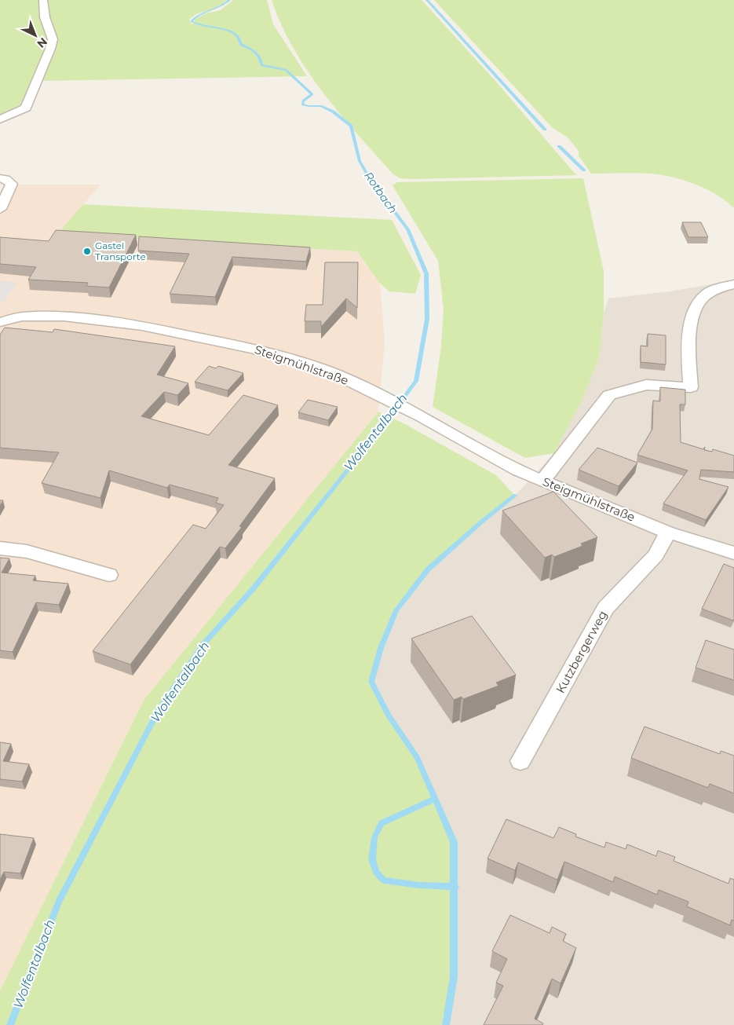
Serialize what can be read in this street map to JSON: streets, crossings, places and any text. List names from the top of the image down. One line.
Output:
{"streets":{"street":["Steigmühlstraße","Kutzbergerweg"]},"crossings":[["Steigmühlstraße","Kutzbergerweg"]],"water":["Rotbach","Wolfentalbach"],"places":["Gastel Transporte"],"north":"bottom right"}
